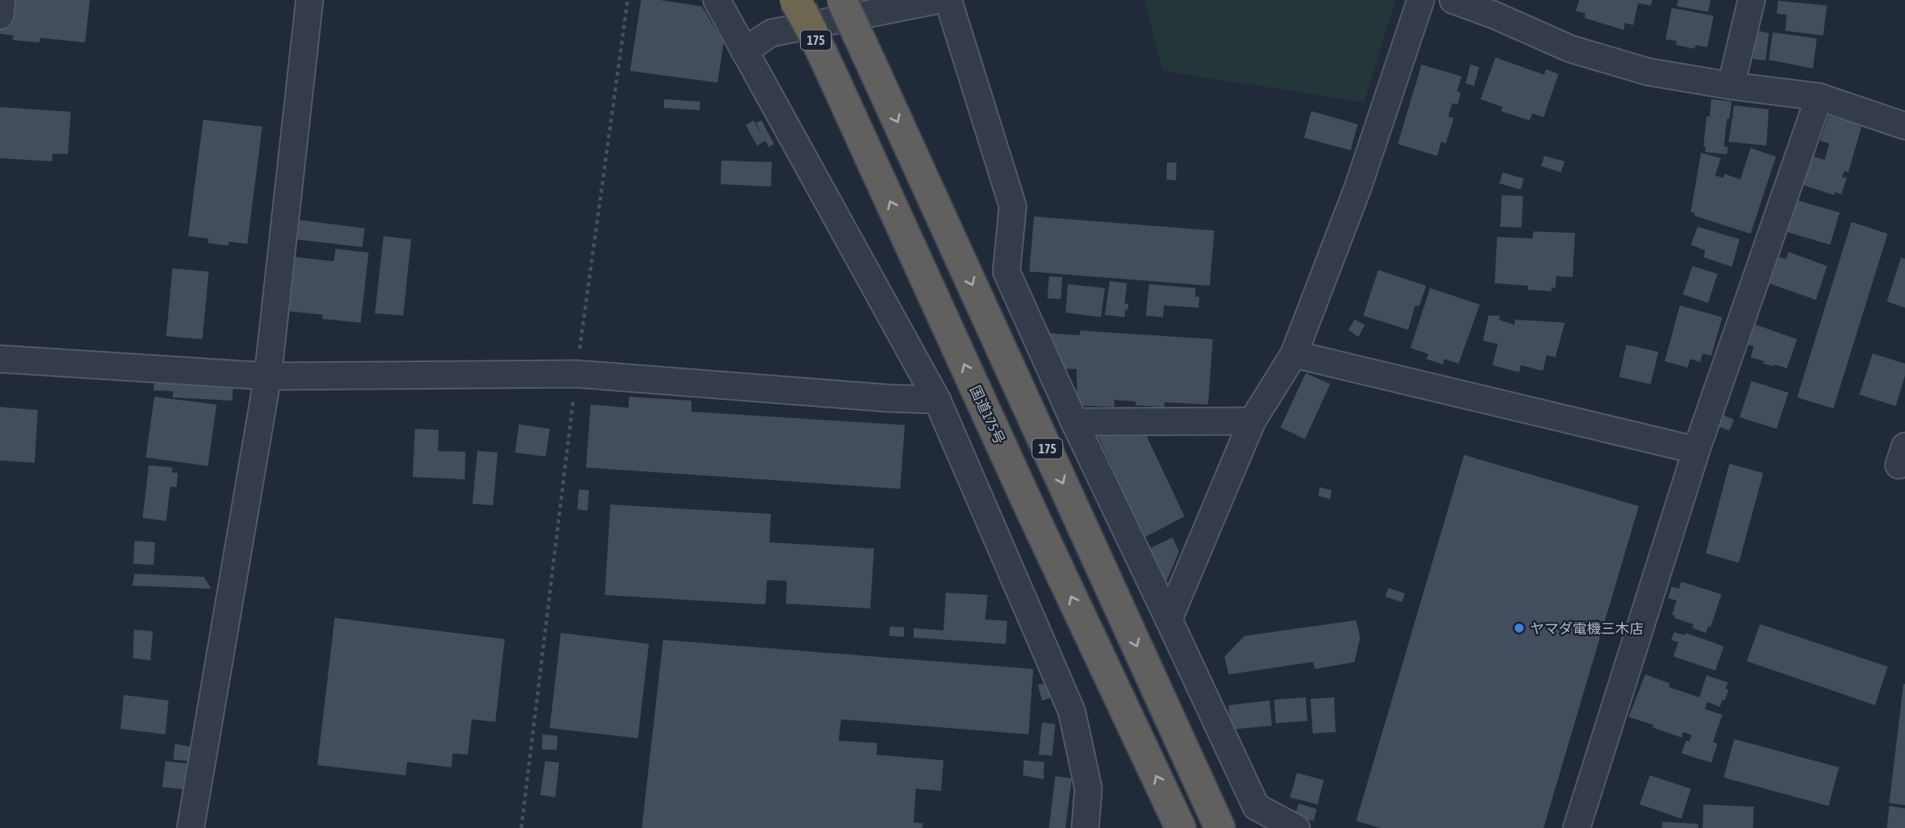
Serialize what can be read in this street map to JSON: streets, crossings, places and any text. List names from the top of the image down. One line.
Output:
{"streets":{"highway":["175","国道175号"]},"places":["ヤマダ電機三木店"]}
